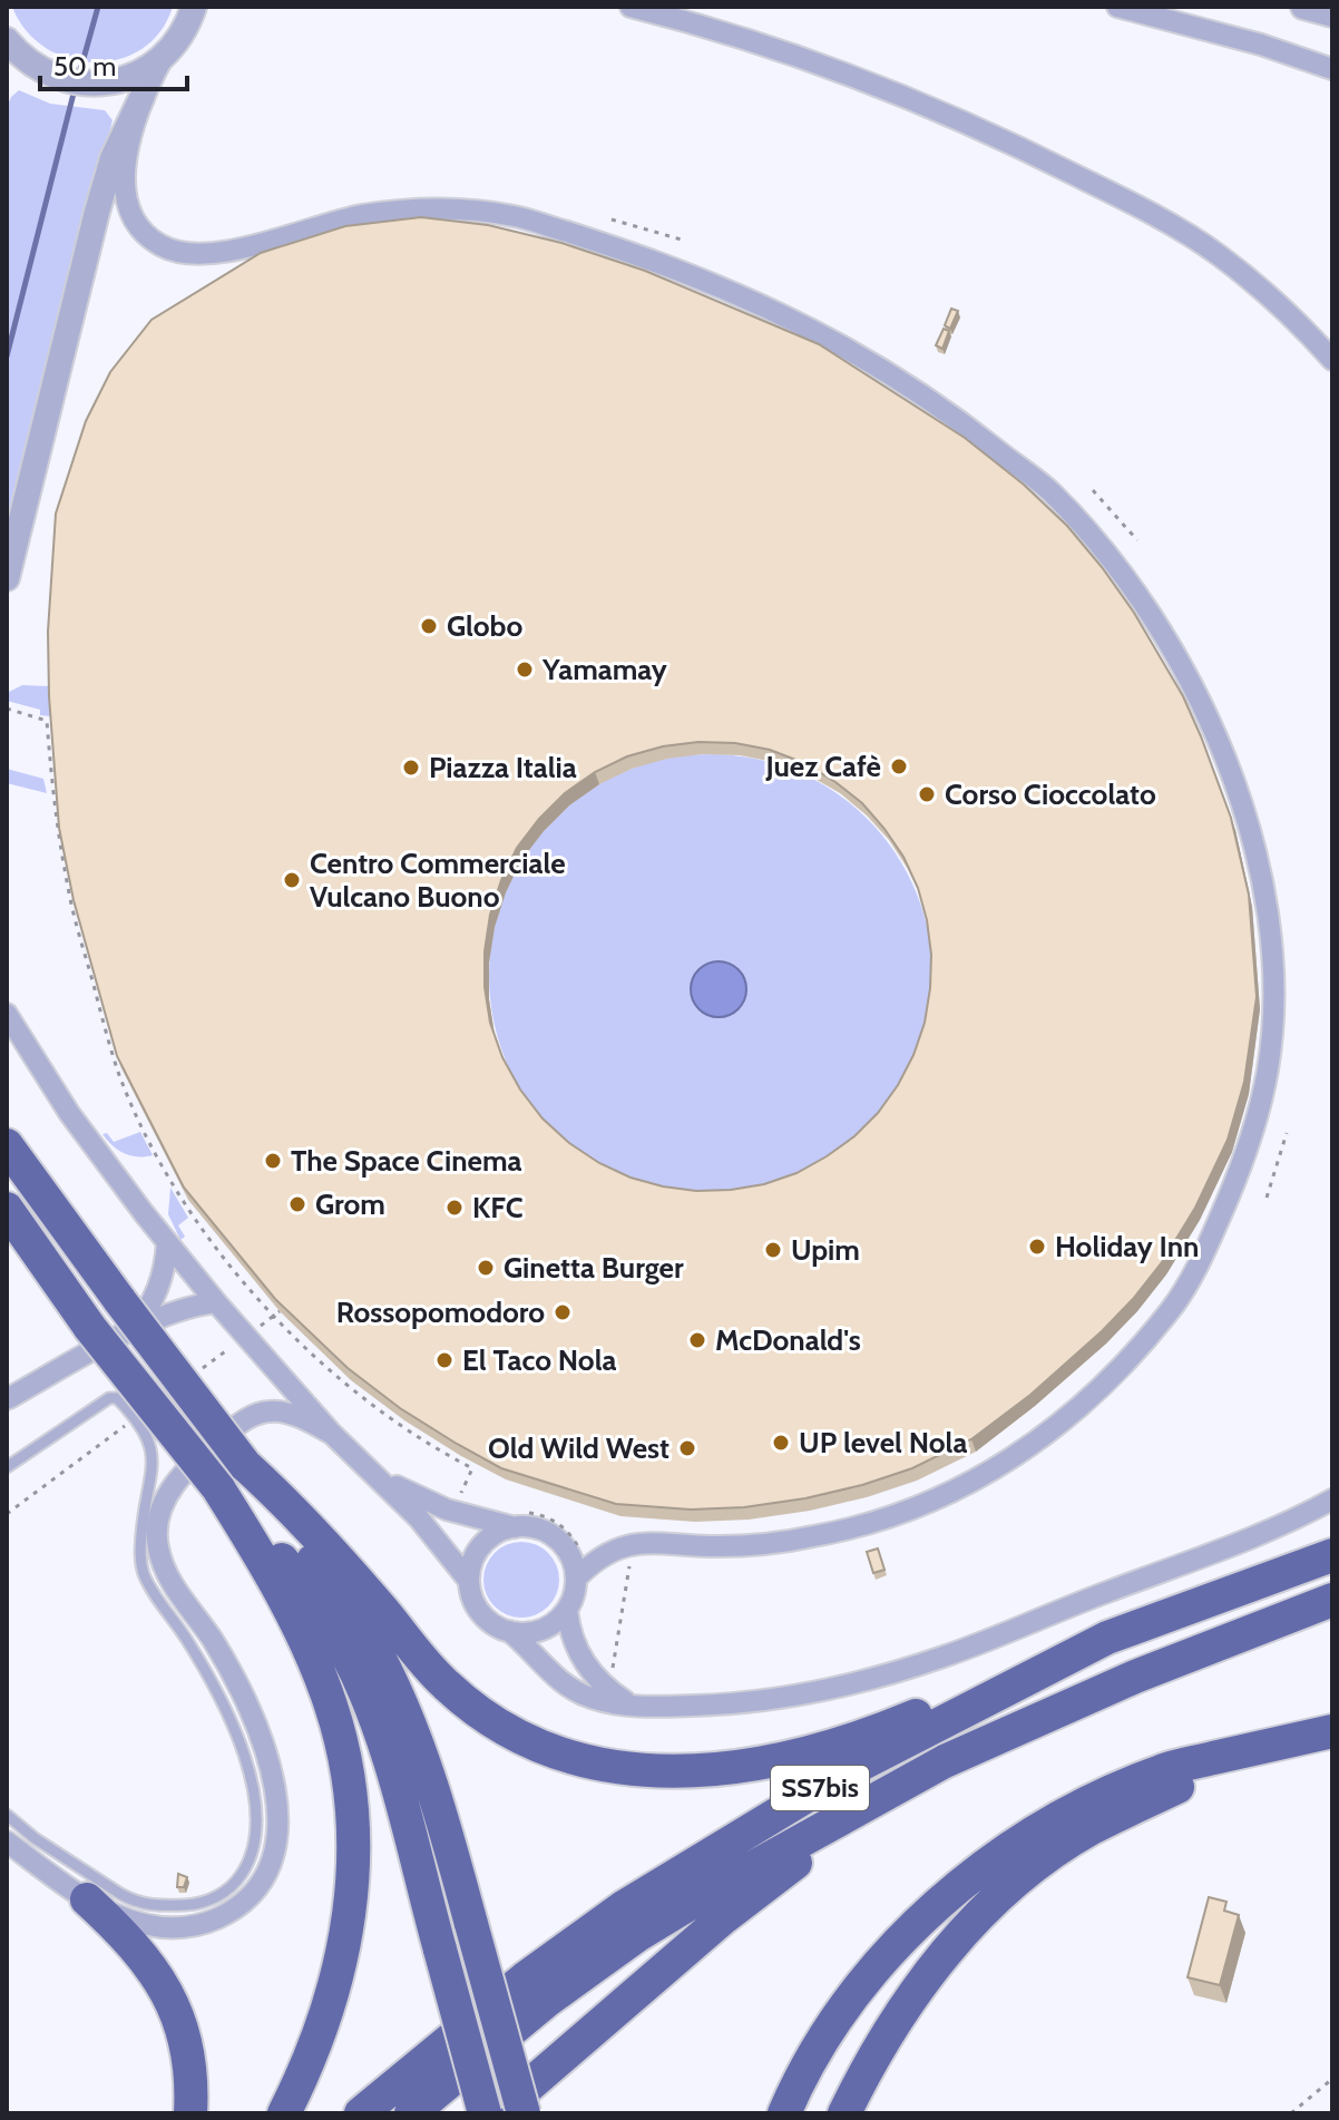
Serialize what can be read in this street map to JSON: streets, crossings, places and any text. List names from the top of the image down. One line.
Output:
{"streets":{"highway":["SS7bis"]},"places":["Globo","Yamamay","Juez Cafè","Piazza Italia","Corso Cioccolato","Centro Commerciale Vulcano Buono","The Space Cinema","Grom","KFC","Holiday Inn","Upim","Ginetta Burger","Rossopomodoro","McDonald's","El Taco Nola","UP level Nola","Old Wild West"],"scale_bar":"50 m"}
